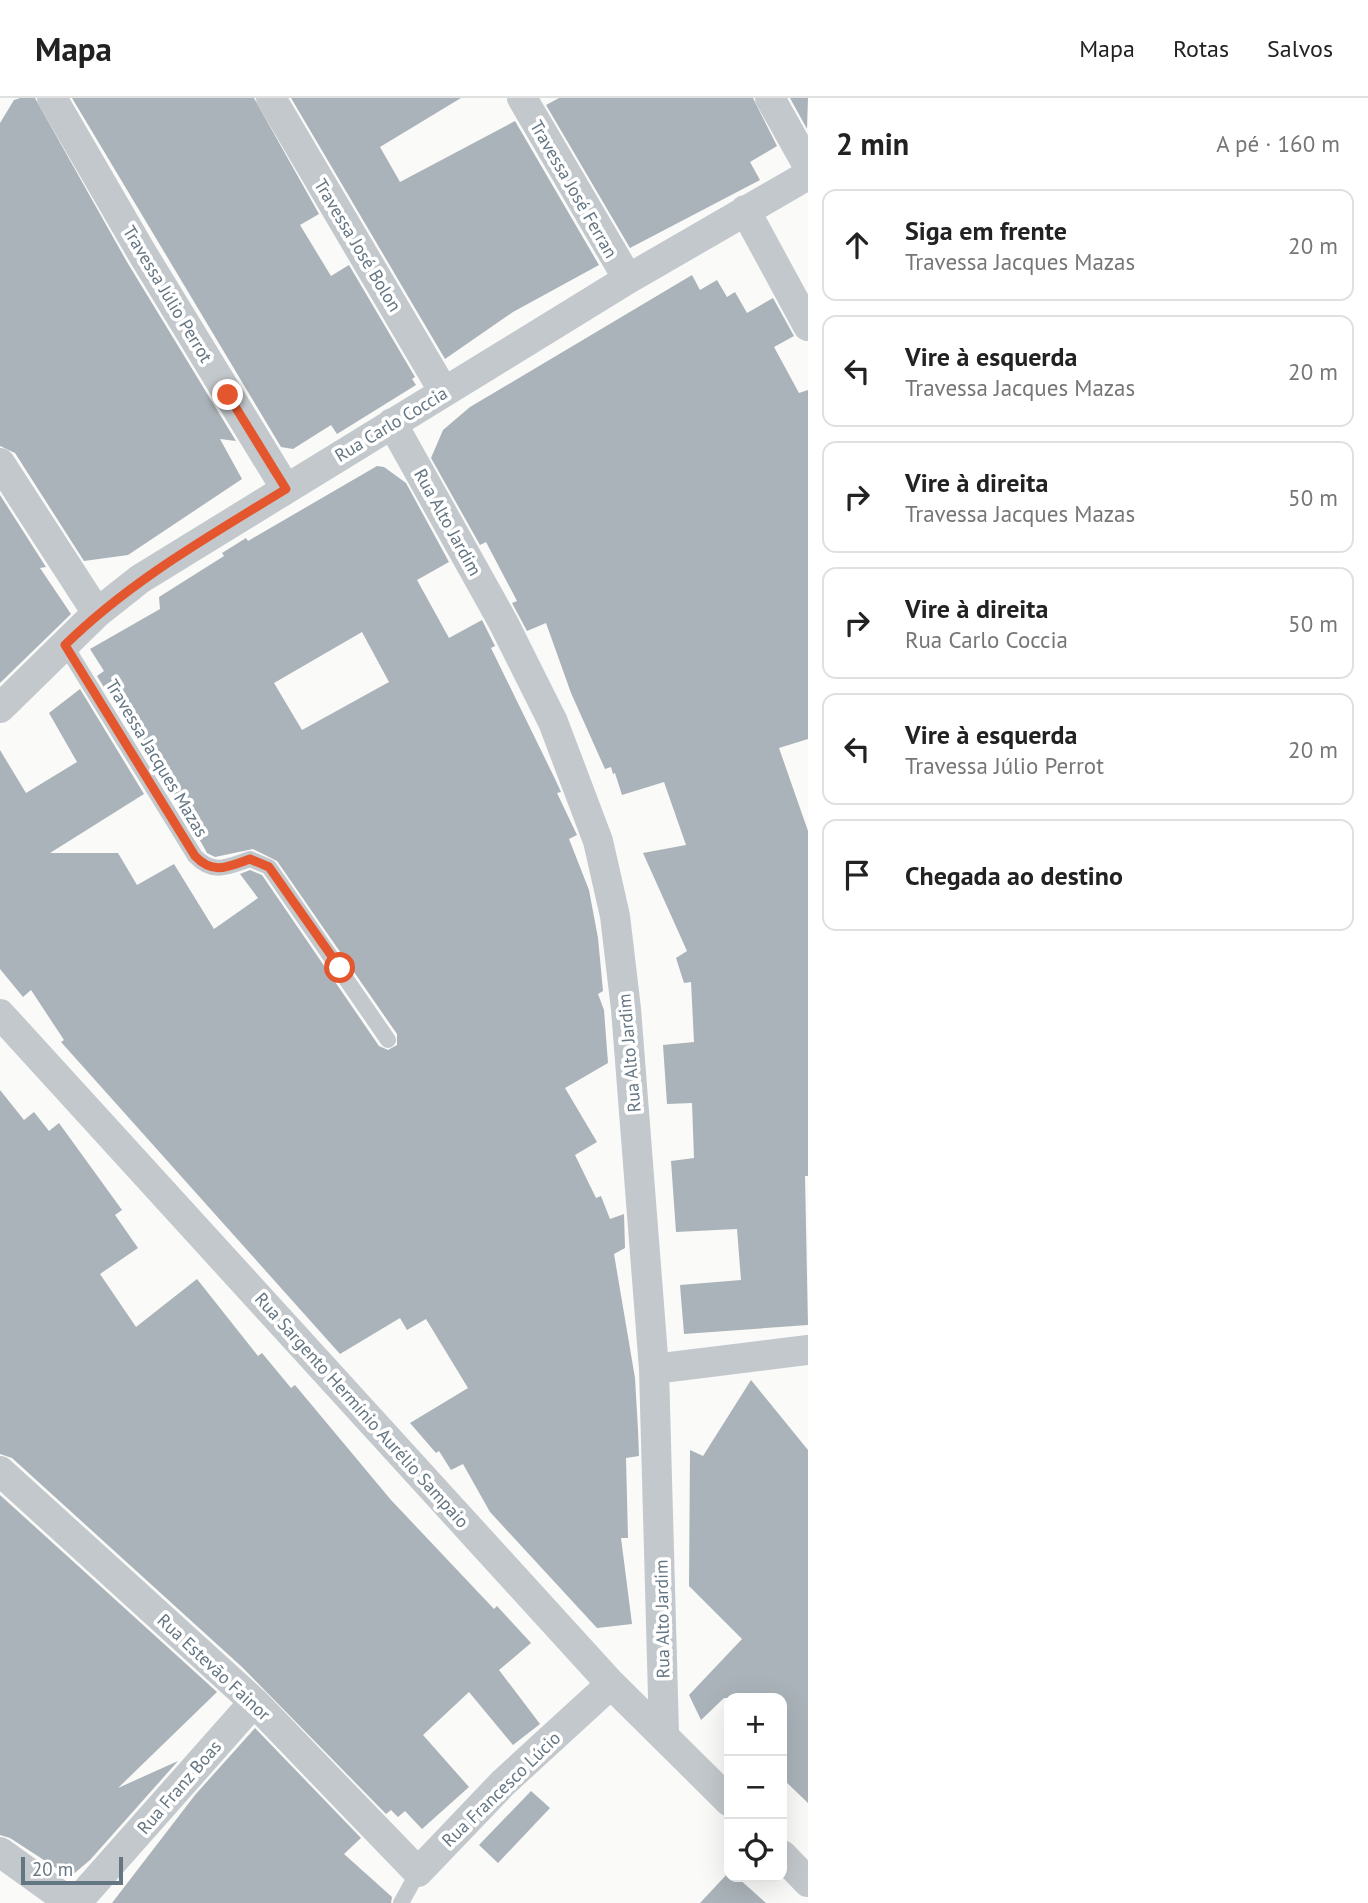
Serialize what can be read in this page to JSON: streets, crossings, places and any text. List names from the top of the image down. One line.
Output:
{"streets":{"street":["Travessa José Ferran","Travessa José Bolon","Travessa Júlio Perrot","Rua Carlo Coccia","Rua Alto Jardim","Rua Sargento Hermínio Aurélio Sampaio","Rua Estevão Fainor","Rua Franz Boas","Rua Francesco Lúcio"],"lane":["Travessa Jacques Mazas"]},"crossings":[["Travessa José Ferran","Rua Carlo Coccia"],["Travessa José Bolon","Rua Carlo Coccia"],["Travessa Júlio Perrot","Rua Carlo Coccia"],["Rua Carlo Coccia","Rua Alto Jardim"],["Rua Carlo Coccia","Travessa Jacques Mazas"],["Rua Alto Jardim","Rua Sargento Hermínio Aurélio Sampaio"],["Rua Sargento Hermínio Aurélio Sampaio","Rua Francesco Lúcio"],["Rua Estevão Fainor","Rua Franz Boas"],["Rua Estevão Fainor","Rua Francesco Lúcio"]],"scale_bar":"20 m","page":{"header":"Mapa","nav":["Mapa","Rotas","Salvos"],"heading":["2 min","A pé · 160 m"],"list":[["Siga em frente","Travessa Jacques Mazas","20 m"],["Vire à esquerda","Travessa Jacques Mazas","20 m"],["Vire à direita","Travessa Jacques Mazas","50 m"],["Vire à direita","Rua Carlo Coccia","50 m"],["Vire à esquerda","Travessa Júlio Perrot","20 m"],"Chegada ao destino"],"map_buttons":["+","−"],"scale":"20 m"}}
